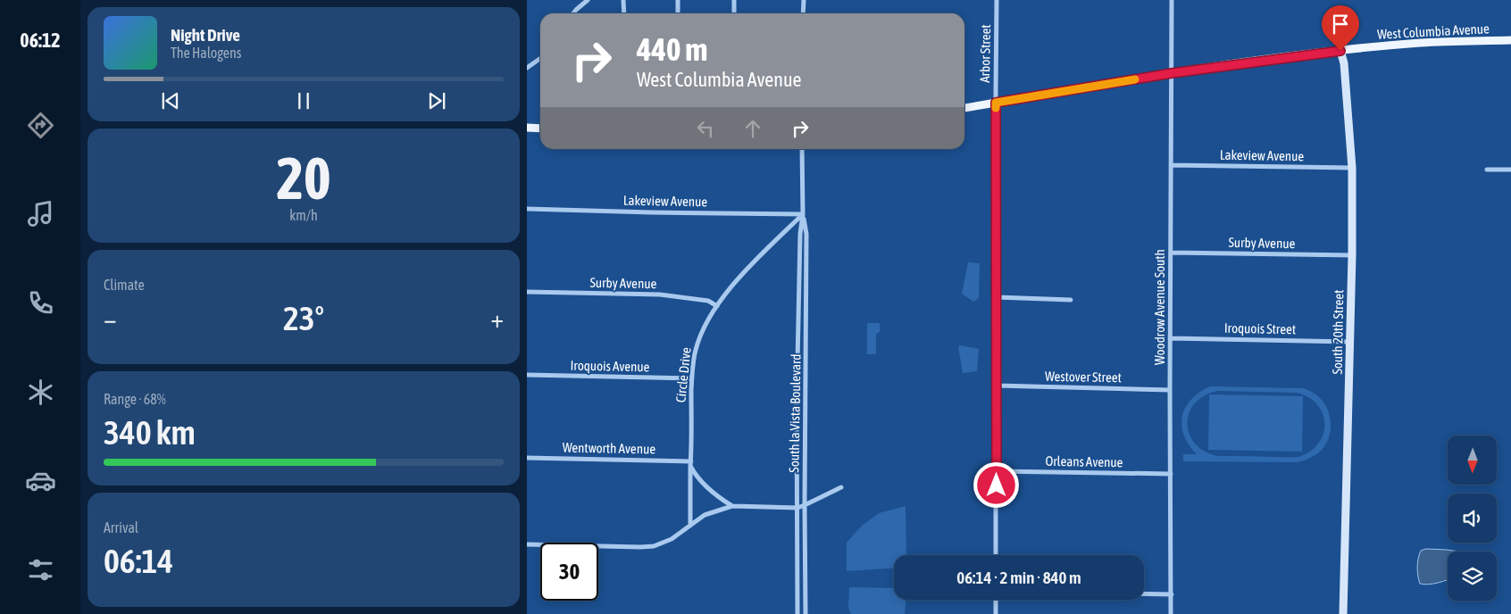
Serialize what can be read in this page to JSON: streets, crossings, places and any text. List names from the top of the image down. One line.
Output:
{"streets":{"main road":["West Columbia Avenue","South 20th Street"],"street":["Arbor Street","Lakeview Avenue","Surby Avenue","Woodrow Avenue South","Iroquois Street","Iroquois Avenue","Circle Drive","Westover Street","South la Vista Boulevard","Wentworth Avenue","Orleans Avenue"]},"crossings":[["West Columbia Avenue","Arbor Street"],["West Columbia Avenue","Woodrow Avenue South"],["West Columbia Avenue","South 20th Street"],["Arbor Street","Westover Street"],["Arbor Street","Orleans Avenue"],["Lakeview Avenue","Woodrow Avenue South"],["Lakeview Avenue","South 20th Street"],["Lakeview Avenue","Circle Drive"],["Lakeview Avenue","South la Vista Boulevard"],["Surby Avenue","Woodrow Avenue South"],["Surby Avenue","South 20th Street"],["Surby Avenue","Circle Drive"],["Woodrow Avenue South","Iroquois Street"],["Woodrow Avenue South","Westover Street"],["Woodrow Avenue South","Orleans Avenue"],["Iroquois Street","South 20th Street"],["Iroquois Avenue","Circle Drive"],["Circle Drive","South la Vista Boulevard"],["Circle Drive","Wentworth Avenue"]],"north":"bottom","page":{"tabs":"06:12","turn":["440 m","West Columbia Avenue"],"song":["Night Drive","The Halogens"],"tile":[["20","km/h"],"Climate",["Range · 68%","340 km"],["Arrival","06:14"]],"heat":["−","23°","+"],"limit":"30","trip":"06:14 · 2 min · 840 m"}}
